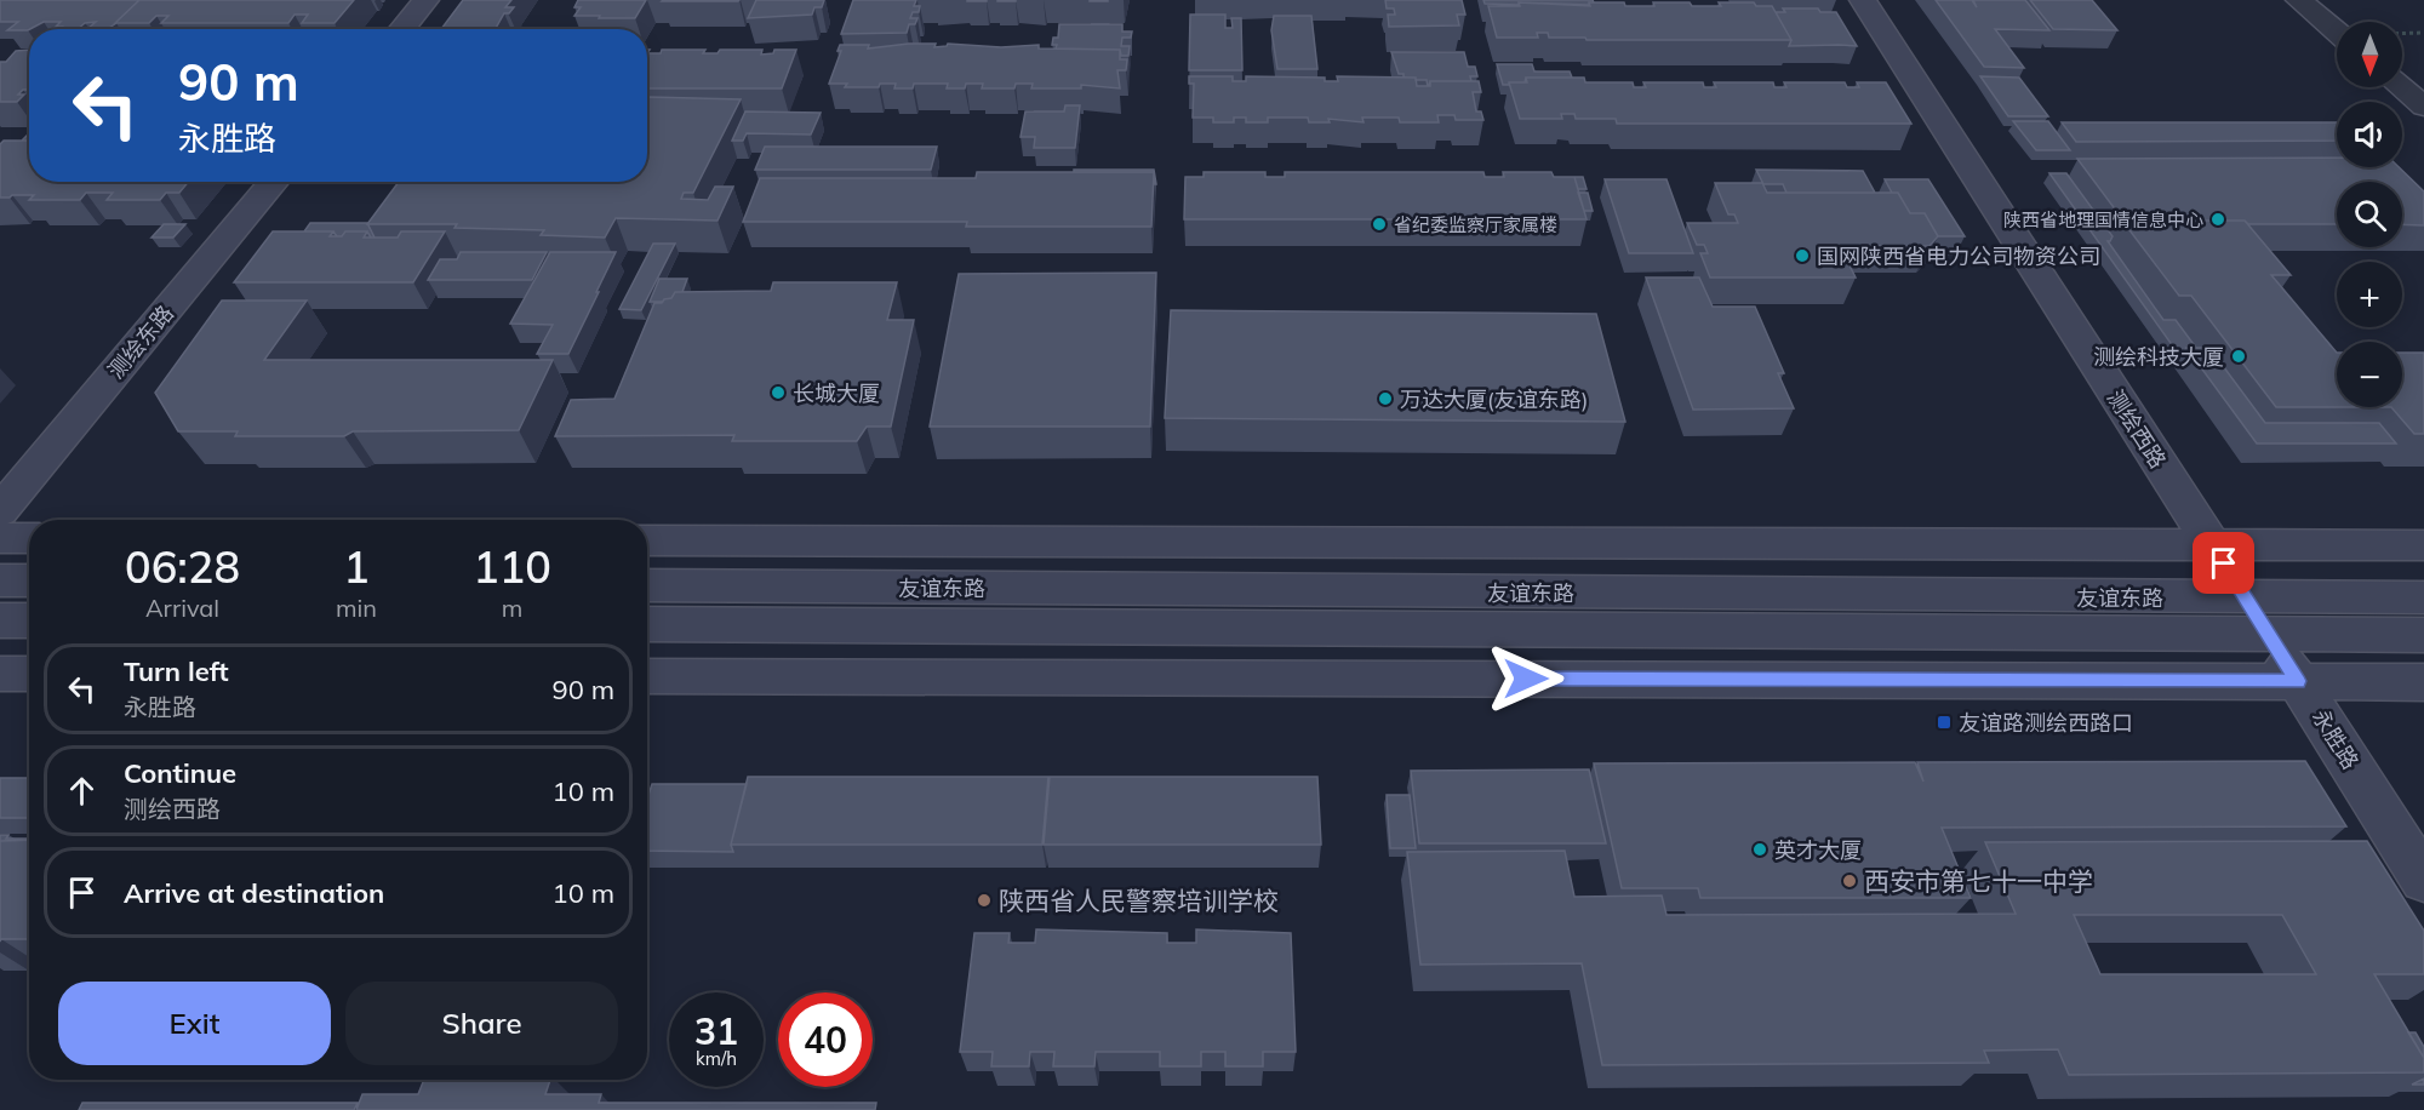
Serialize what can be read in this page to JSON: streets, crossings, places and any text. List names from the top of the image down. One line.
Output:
{"streets":{"street":["测绘东路","测绘西路","友谊东路","永胜路"]},"crossings":[["测绘西路","友谊东路"],["测绘西路","永胜路"],["友谊东路","永胜路"]],"places":{"other":["陕西省地理国情信息中心","省纪委监察厅家属楼","国网陕西省电力公司物资公司","测绘科技大厦","长城大厦","万达大厦(友谊东路)","英才大厦","西安市第七十一中学","陕西省人民警察培训学校"],"transit":["友谊路测绘西路口"]},"north":"bottom","page":{"map_buttons":["+","−"],"turn":["90 m","永胜路"],"eta":["06:28","Arrival","1","min","110","m"],"list":[{"name":"Turn left","note":"永胜路","value":"90 m"},{"name":"Continue","note":"测绘西路","value":"10 m"},{"name":"Arrive at destination","value":"10 m"}],"buttons":["Exit","Share"],"speed":"31 km/h","limit":"40"}}
